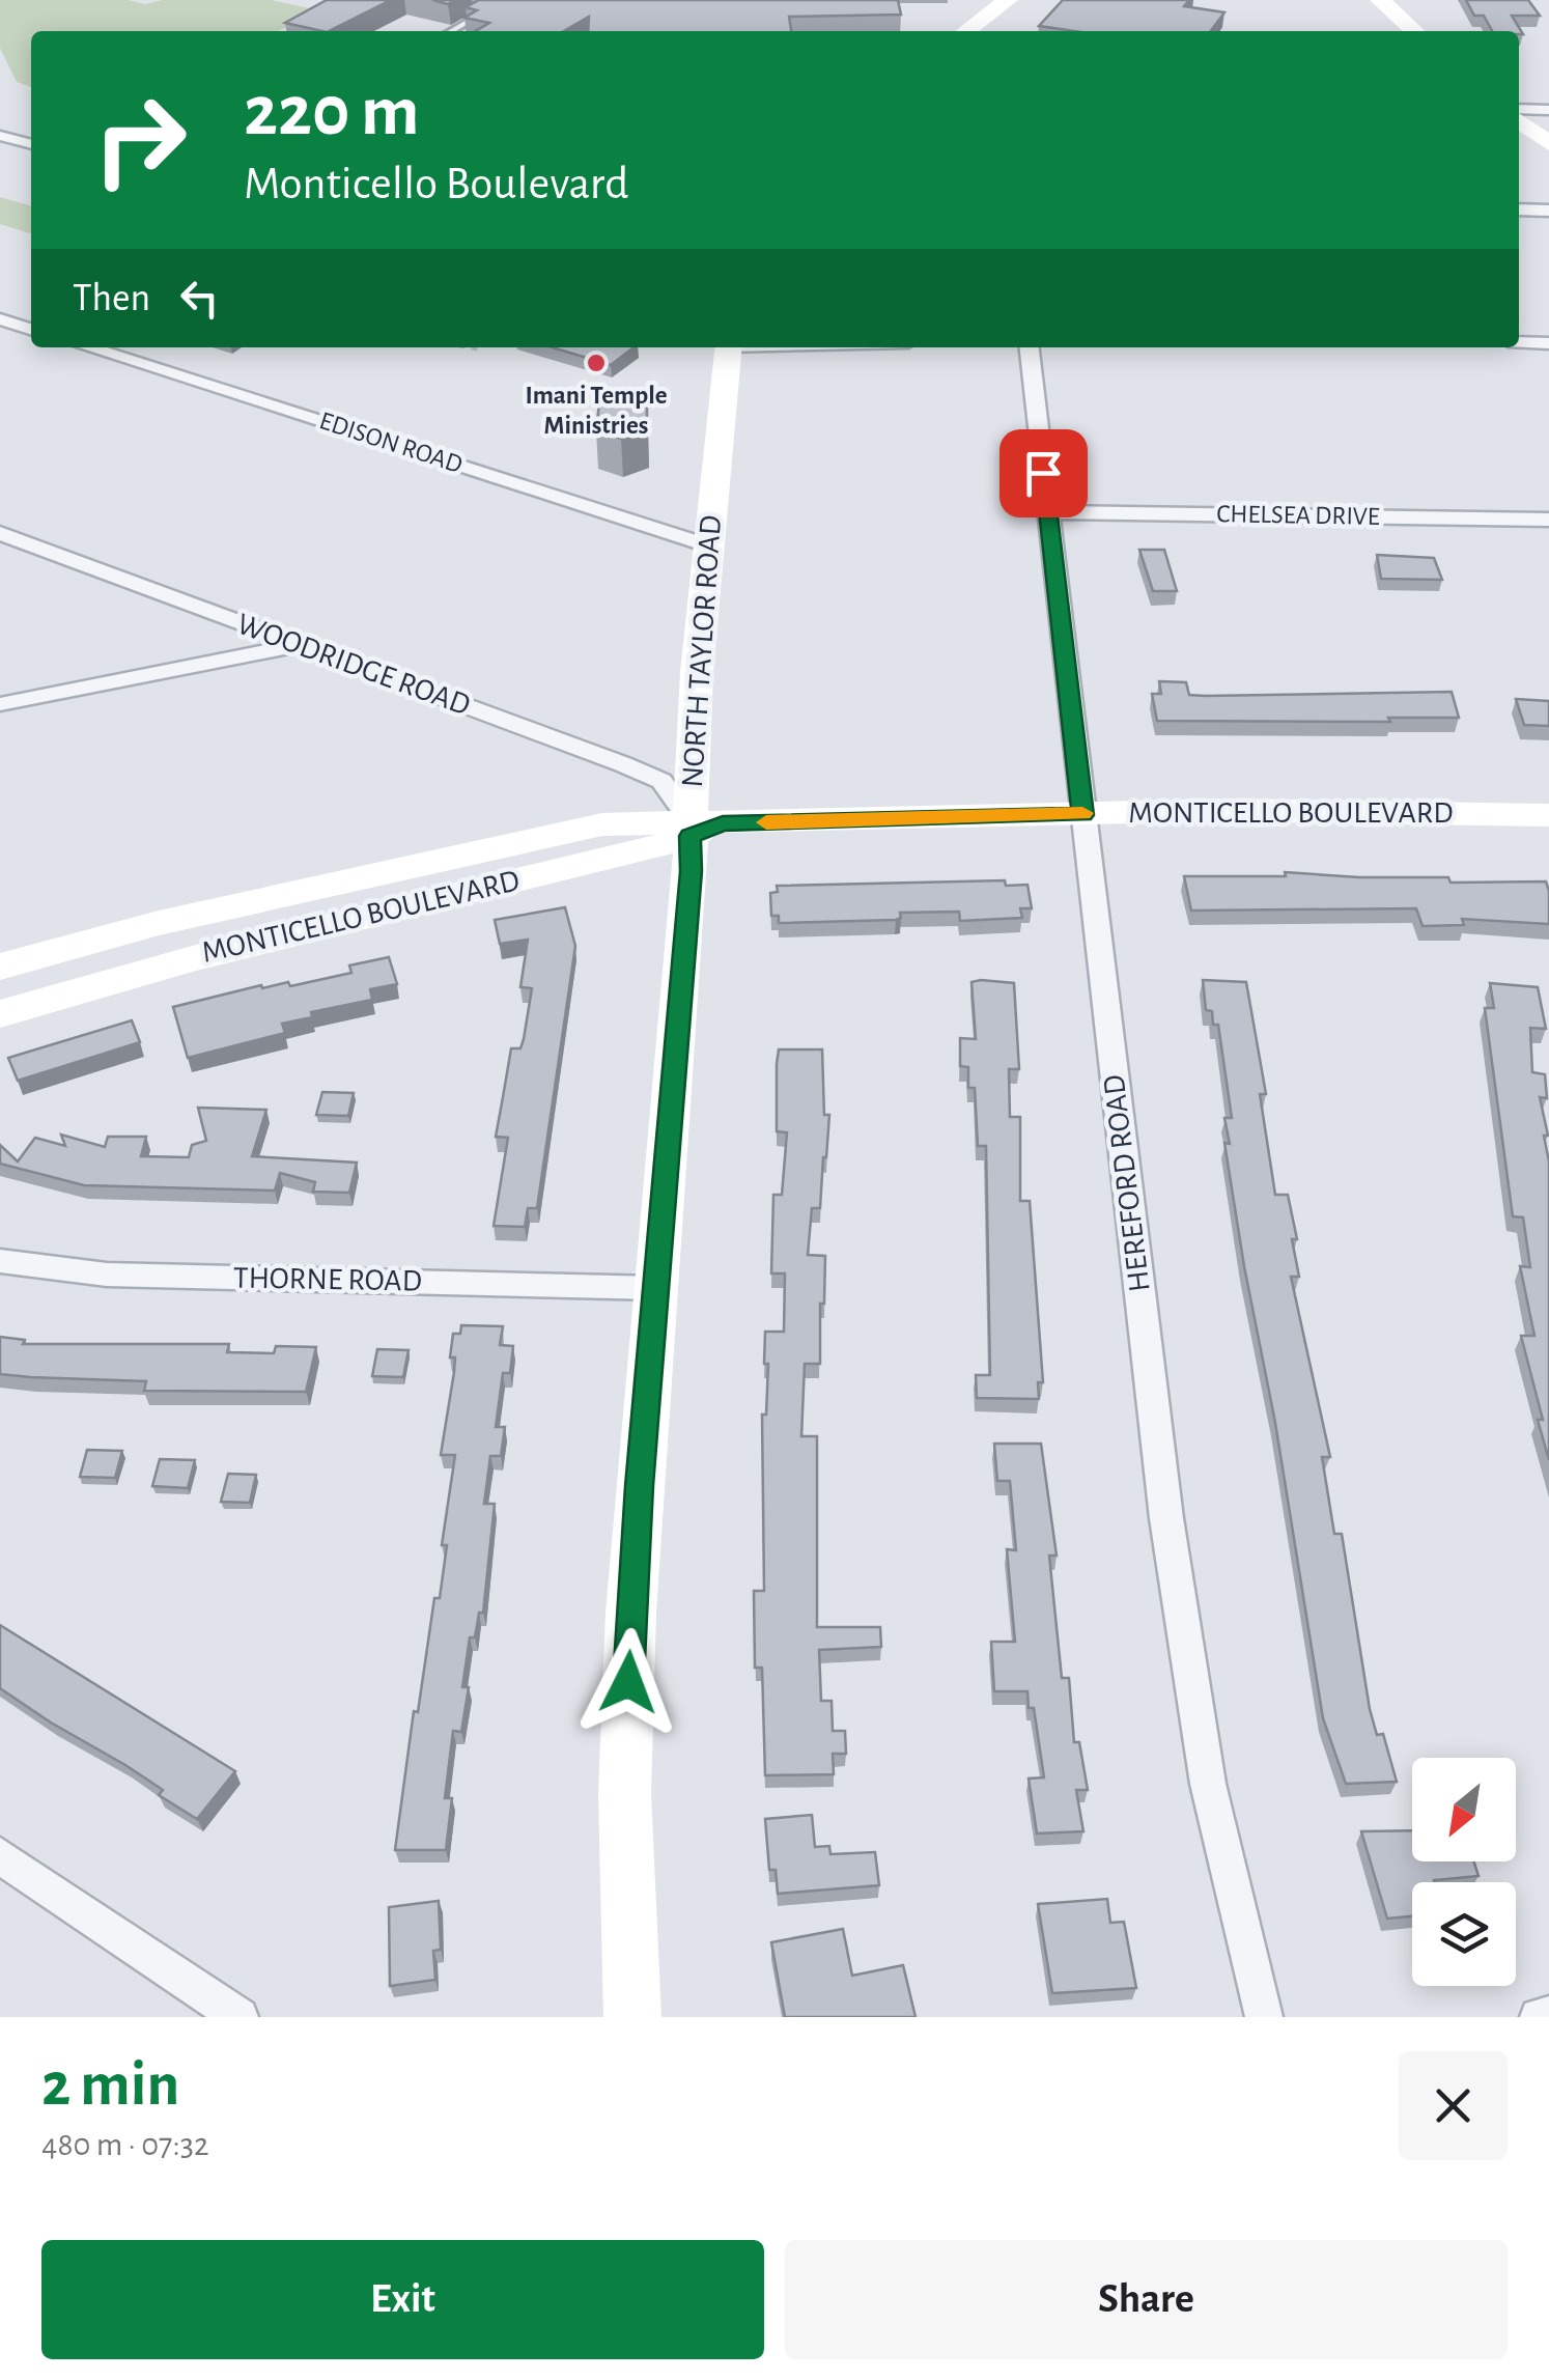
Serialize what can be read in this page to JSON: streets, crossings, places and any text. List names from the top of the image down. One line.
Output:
{"streets":{"street":["EDISON ROAD","CHELSEA DRIVE","NORTH TAYLOR ROAD","WOODRIDGE ROAD","MONTICELLO BOULEVARD","HEREFORD ROAD","THORNE ROAD"]},"crossings":[["EDISON ROAD","NORTH TAYLOR ROAD"],["CHELSEA DRIVE","HEREFORD ROAD"],["NORTH TAYLOR ROAD","WOODRIDGE ROAD"],["NORTH TAYLOR ROAD","MONTICELLO BOULEVARD"],["NORTH TAYLOR ROAD","THORNE ROAD"],["WOODRIDGE ROAD","MONTICELLO BOULEVARD"],["MONTICELLO BOULEVARD","HEREFORD ROAD"]],"places":["Imani Temple Ministries"],"north":"bottom left","page":{"turn":["220 m","Monticello Boulevard"],"then":"Then","heading":["2 min","480 m · 07:32"],"buttons":["Exit","Share"]}}
